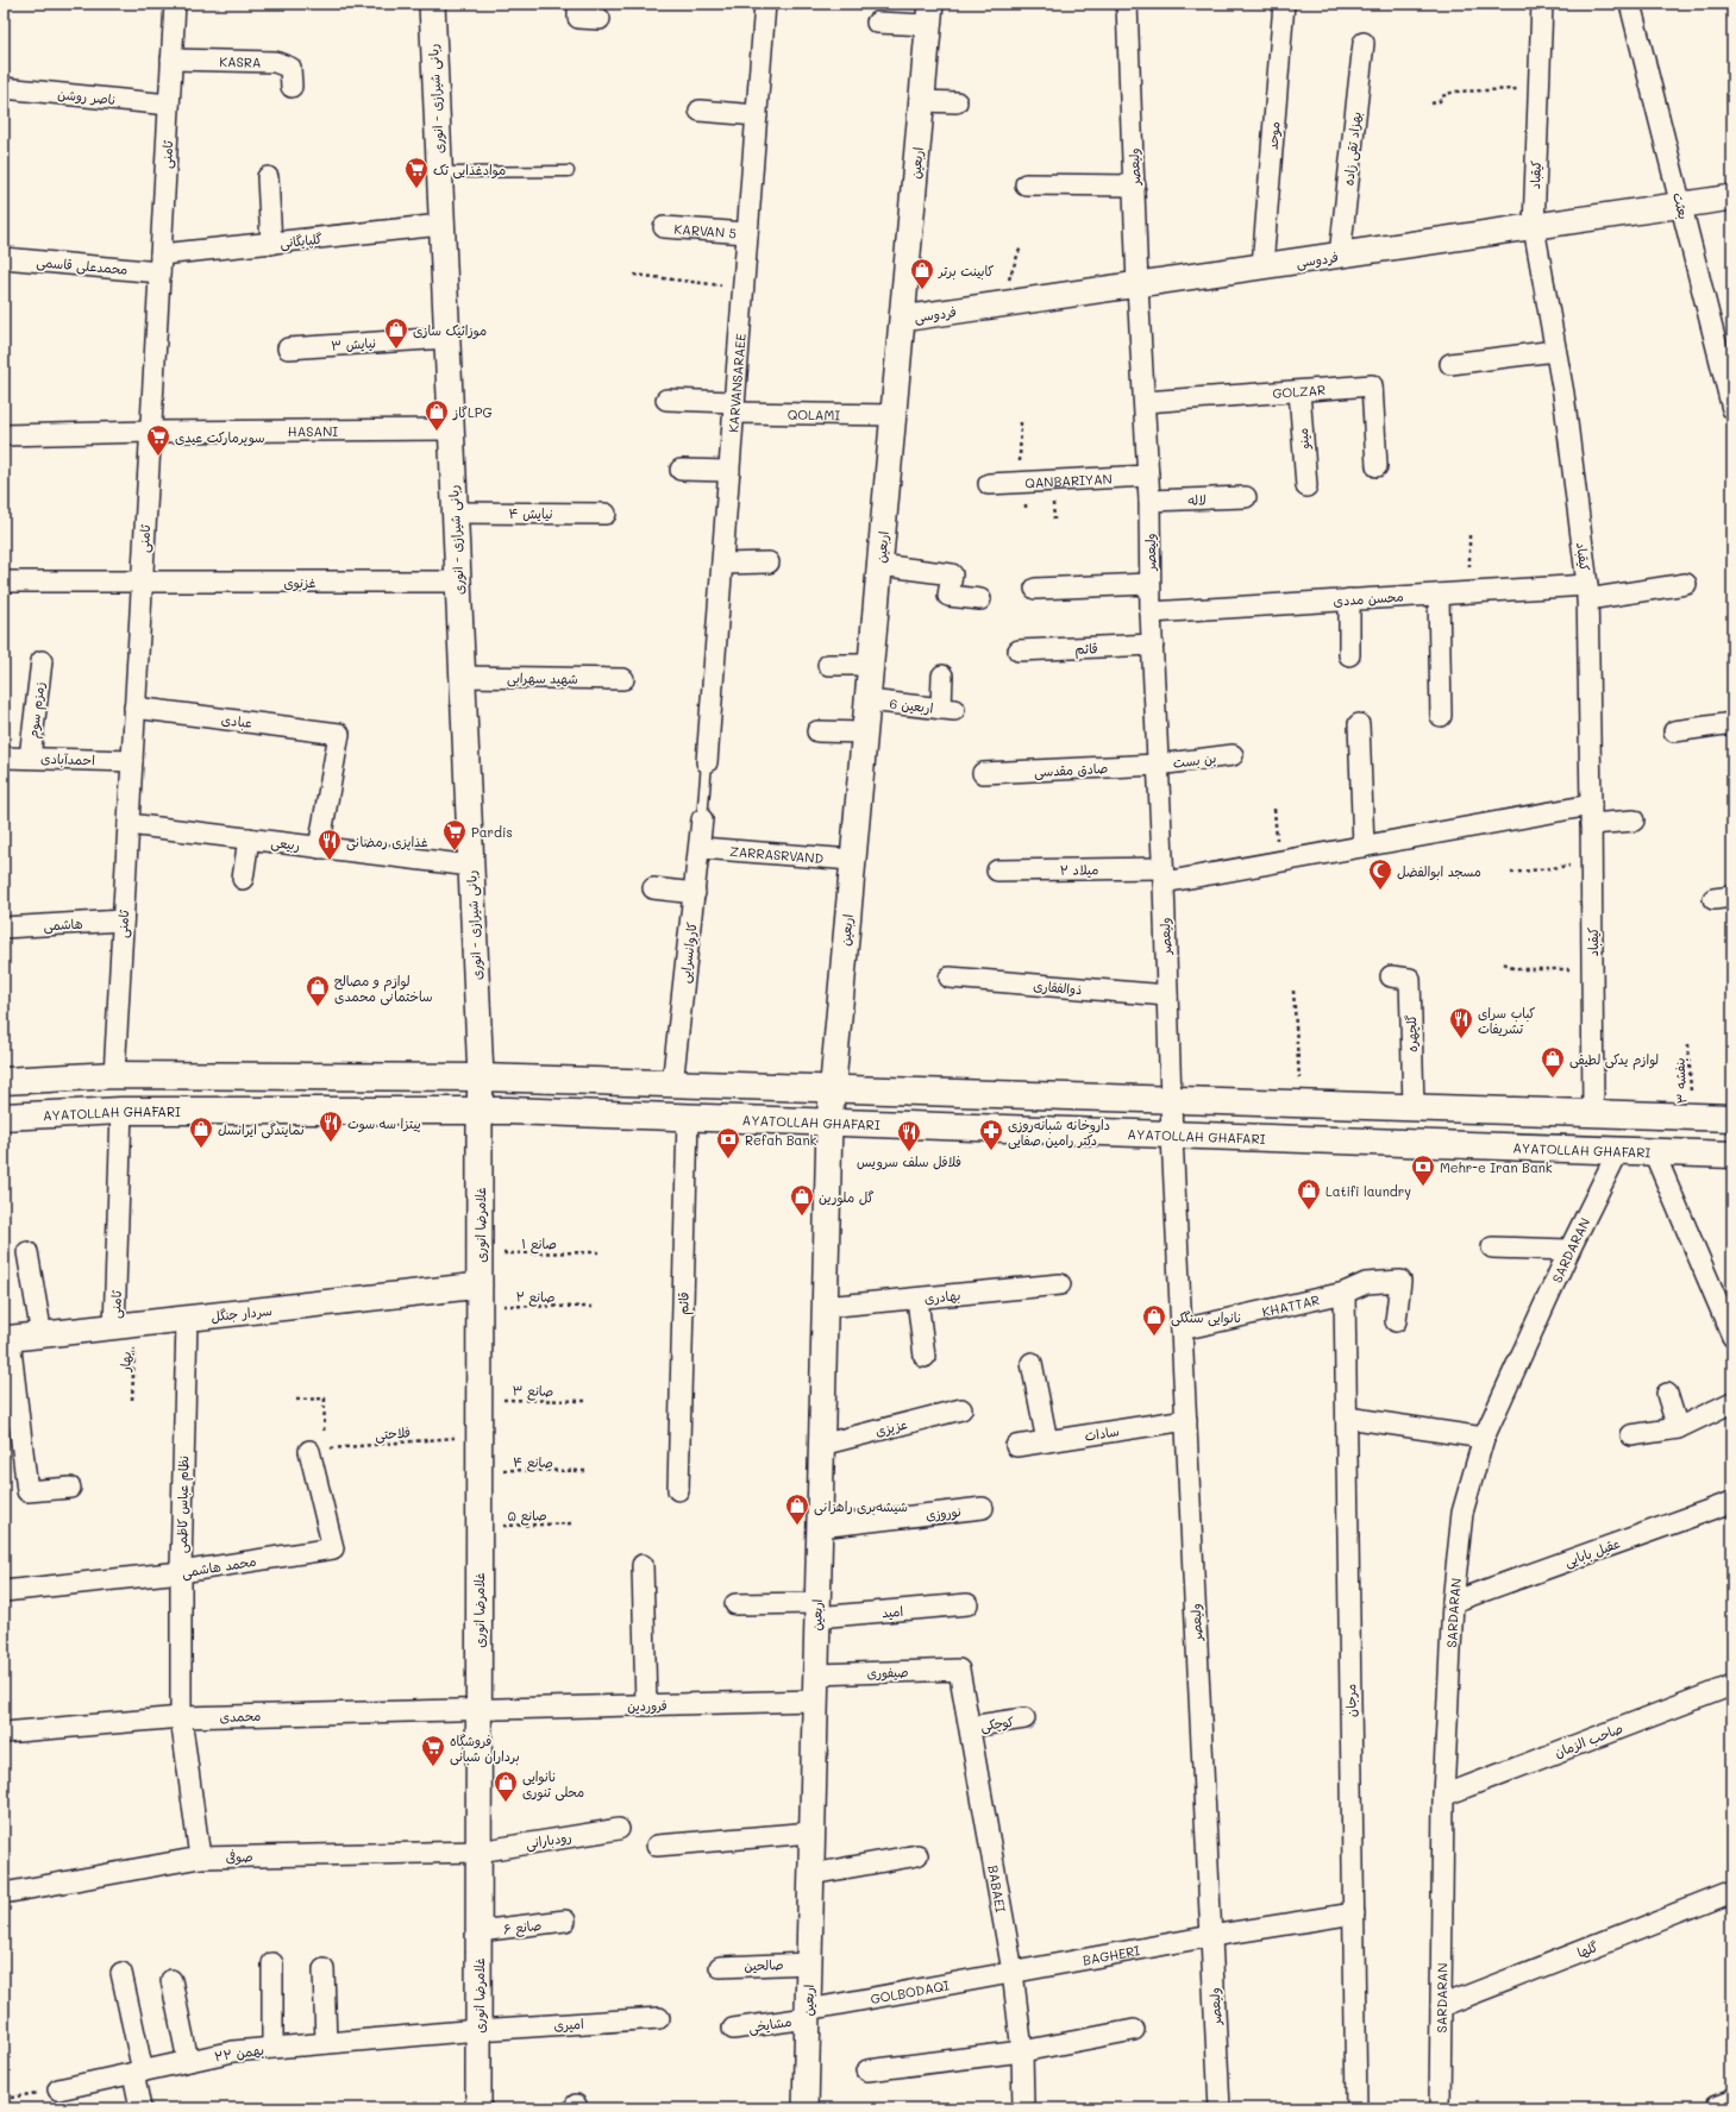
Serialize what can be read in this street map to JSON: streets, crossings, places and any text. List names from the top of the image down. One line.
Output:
{"streets":{"main road":["AYATOLLAH GHAFARI"],"street":["KASRA","ناصر روشن","ربانی شیرازی - انوری","موحد","بهزاد تقی زاده","ثامنی","اربعین","ولیعصر","کیقباد","بعثت","KARVAN 5","گلپایگانی","فردوسی","محمدعلی قاسمی","نیایش ۳","KARVANSARAEE","GOLZAR","QOLAMI","HASANI","مینو","QANBARIYAN","لاله","نیایش ۴","غزنوی","محسن مددی","قائم","شهید سهرابی","اربعین 6","زمزم سوم","عبادی","احمدآبادی","بن بست","صادق مقدسی","ربیعی","ZARRASRVAND","میلاد ۲","هاشمی","کاروانسرایی","ذوالفقاری","گلچهره","غلامرضا انوری","SARDARAN","بهادری","KHATTAR","سردار جنگل","عزیزی","سادات","نظام عباس کاظمی","نوروزی","عقیل بابایی","محمد هاشمی","امید","صیفوری","مرجان","فروردین","محمدی","کوچکی","صاحب الزمان","رودبارانی","صوفی","BABAEI","صانع ۶","گلها","BAGHERI","صالحین","GOLBODAQI","امیری","مشایخی","۲۲ بهمن"],"path":["بنفشه ۳","صانع ۱","صانع ۲","بهار","صانع ۳","فلاحتی","صانع ۴","صانع ۵"]},"crossings":[["KASRA","ثامنی"],["ناصر روشن","ثامنی"],["ربانی شیرازی - انوری","گلپایگانی"],["ربانی شیرازی - انوری","نیایش ۳"],["ربانی شیرازی - انوری","HASANI"],["ربانی شیرازی - انوری","نیایش ۴"],["ربانی شیرازی - انوری","غزنوی"],["ربانی شیرازی - انوری","شهید سهرابی"],["ربانی شیرازی - انوری","ربیعی"],["ربانی شیرازی - انوری","AYATOLLAH GHAFARI"],["ربانی شیرازی - انوری","غلامرضا انوری"],["موحد","فردوسی"],["بهزاد تقی زاده","فردوسی"],["ثامنی","گلپایگانی"],["ثامنی","محمدعلی قاسمی"],["ثامنی","HASANI"],["ثامنی","غزنوی"],["ثامنی","عبادی"],["ثامنی","احمدآبادی"],["ثامنی","ربیعی"],["ثامنی","هاشمی"],["ثامنی","AYATOLLAH GHAFARI"],["ثامنی","سردار جنگل"],["ثامنی","بهار"],["اربعین","فردوسی"],["اربعین","QOLAMI"],["اربعین","اربعین 6"],["اربعین","ZARRASRVAND"],["اربعین","AYATOLLAH GHAFARI"],["اربعین","بهادری"],["اربعین","عزیزی"],["اربعین","نوروزی"],["اربعین","امید"],["اربعین","صیفوری"],["اربعین","فروردین"],["اربعین","صالحین"],["اربعین","GOLBODAQI"],["اربعین","مشایخی"],["ولیعصر","فردوسی"],["ولیعصر","GOLZAR"],["ولیعصر","QANBARIYAN"],["ولیعصر","لاله"],["ولیعصر","محسن مددی"],["ولیعصر","قائم"],["ولیعصر","بن بست"],["ولیعصر","صادق مقدسی"],["ولیعصر","میلاد ۲"],["ولیعصر","ذوالفقاری"],["ولیعصر","AYATOLLAH GHAFARI"],["ولیعصر","KHATTAR"],["ولیعصر","سادات"],["ولیعصر","BAGHERI"],["کیقباد","فردوسی"],["کیقباد","محسن مددی"],["بعثت","فردوسی"],["KARVAN 5","KARVANSARAEE"],["گلپایگانی","محمدعلی قاسمی"],["KARVANSARAEE","QOLAMI"],["GOLZAR","مینو"],["قائم","AYATOLLAH GHAFARI"],["زمزم سوم","احمدآبادی"],["عبادی","ربیعی"],["بن بست","صادق مقدسی"],["ZARRASRVAND","کاروانسرایی"],["AYATOLLAH GHAFARI","غلامرضا انوری"],["AYATOLLAH GHAFARI","SARDARAN"],["غلامرضا انوری","صانع ۱"],["غلامرضا انوری","صانع ۲"],["غلامرضا انوری","سردار جنگل"],["غلامرضا انوری","صانع ۳"],["غلامرضا انوری","فلاحتی"],["غلامرضا انوری","صانع ۴"],["غلامرضا انوری","صانع ۵"],["غلامرضا انوری","فروردین"],["غلامرضا انوری","محمدی"],["غلامرضا انوری","رودبارانی"],["غلامرضا انوری","صوفی"],["غلامرضا انوری","صانع ۶"],["غلامرضا انوری","امیری"],["غلامرضا انوری","۲۲ بهمن"],["SARDARAN","عقیل بابایی"],["SARDARAN","صاحب الزمان"],["SARDARAN","گلها"],["صانع ۲","سردار جنگل"],["KHATTAR","مرجان"],["سردار جنگل","بهار"],["سردار جنگل","نظام عباس کاظمی"],["فلاحتی","محمد هاشمی"],["نظام عباس کاظمی","محمد هاشمی"],["نظام عباس کاظمی","محمدی"],["نظام عباس کاظمی","صوفی"],["صیفوری","BABAEI"],["مرجان","BAGHERI"],["فروردین","محمدی"],["کوچکی","BABAEI"],["رودبارانی","صوفی"],["BABAEI","BAGHERI"],["BABAEI","GOLBODAQI"],["BAGHERI","GOLBODAQI"],["GOLBODAQI","مشایخی"],["امیری","۲۲ بهمن"]],"places":{"supermarket":["موادغذایی تک","سوپرمارکت عیدی","Pardis","فروشگاه برداران شبانی"],"shop":["کابینت برتر","موزائیک سازی","گازLPG","لوازم و مصالح ساختمانی محمدی","لوازم یدکی لطیفی","نمایندگی ایرانسل","Latifi laundry","گل ملورین","نانوایی سنگکی","شیشه‌بری راهزانی","نانوایی محلی تنوری"],"restaurant":["غذاپزی رمضانی","کباب سرای تشریفات","پیتزا سه سوت","فلافل سلف سرویس"],"mosque":["مسجد ابوالفضل"],"pharmacy":["داروخانه شبانه‌روزی دکتر رامین صفایی"],"bank":["Refah Bank","Mehr-e Iran Bank"]}}
